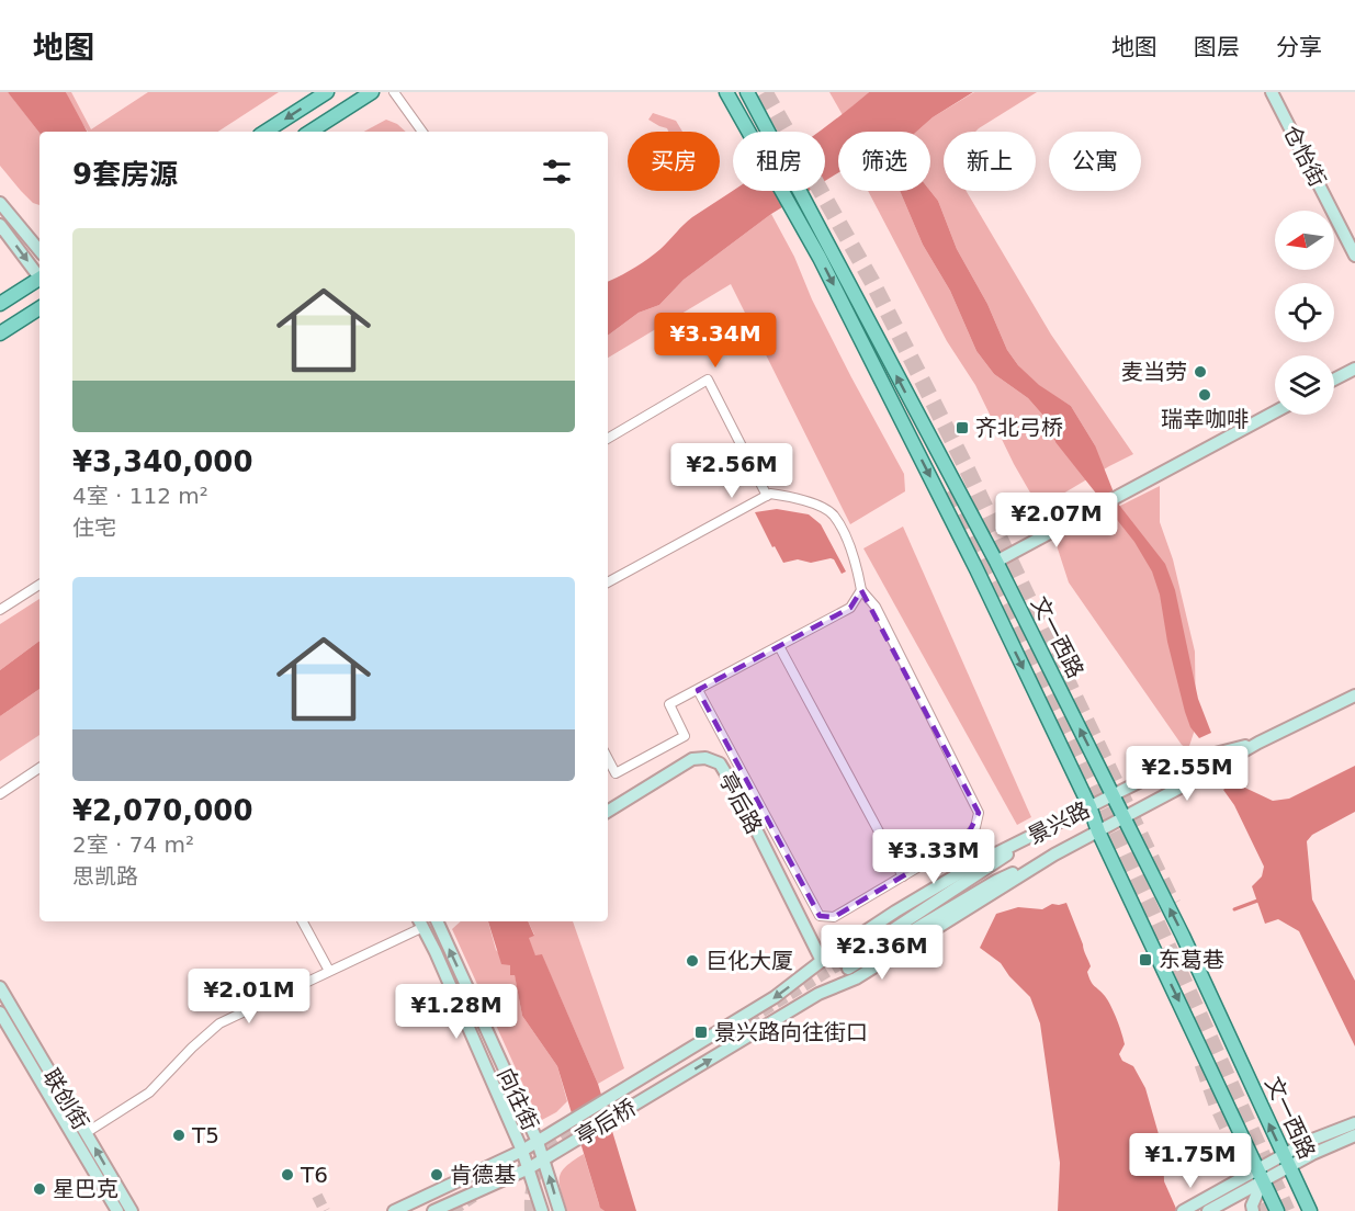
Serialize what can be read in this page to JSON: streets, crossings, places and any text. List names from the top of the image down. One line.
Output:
{"streets":{"main road":["文一西路"],"street":["仓怡街","亭后路","景兴路","联创街","向往街","亭后桥"]},"crossings":[["文一西路","景兴路"],["亭后路","景兴路"],["景兴路","亭后桥"],["向往街","亭后桥"]],"places":{"other":["麦当劳","瑞幸咖啡","巨化大厦","T5","T6","肯德基","星巴克"],"transit":["齐北弓桥","东葛巷","景兴路向往街口"]},"north":"left","page":{"header":"地图","nav":["地图","图层","分享"],"chip":["买房","租房","筛选","新上","公寓"],"heading":"9套房源","list":[{"name":"¥3,340,000","note":"4室 · 112 m² · 住宅"},{"name":"¥2,070,000","note":"2室 · 74 m² · 思凯路"}],"price":["¥3.34M","¥2.56M","¥2.07M","¥2.55M","¥3.33M","¥2.36M","¥2.01M","¥1.28M","¥1.75M"]}}
